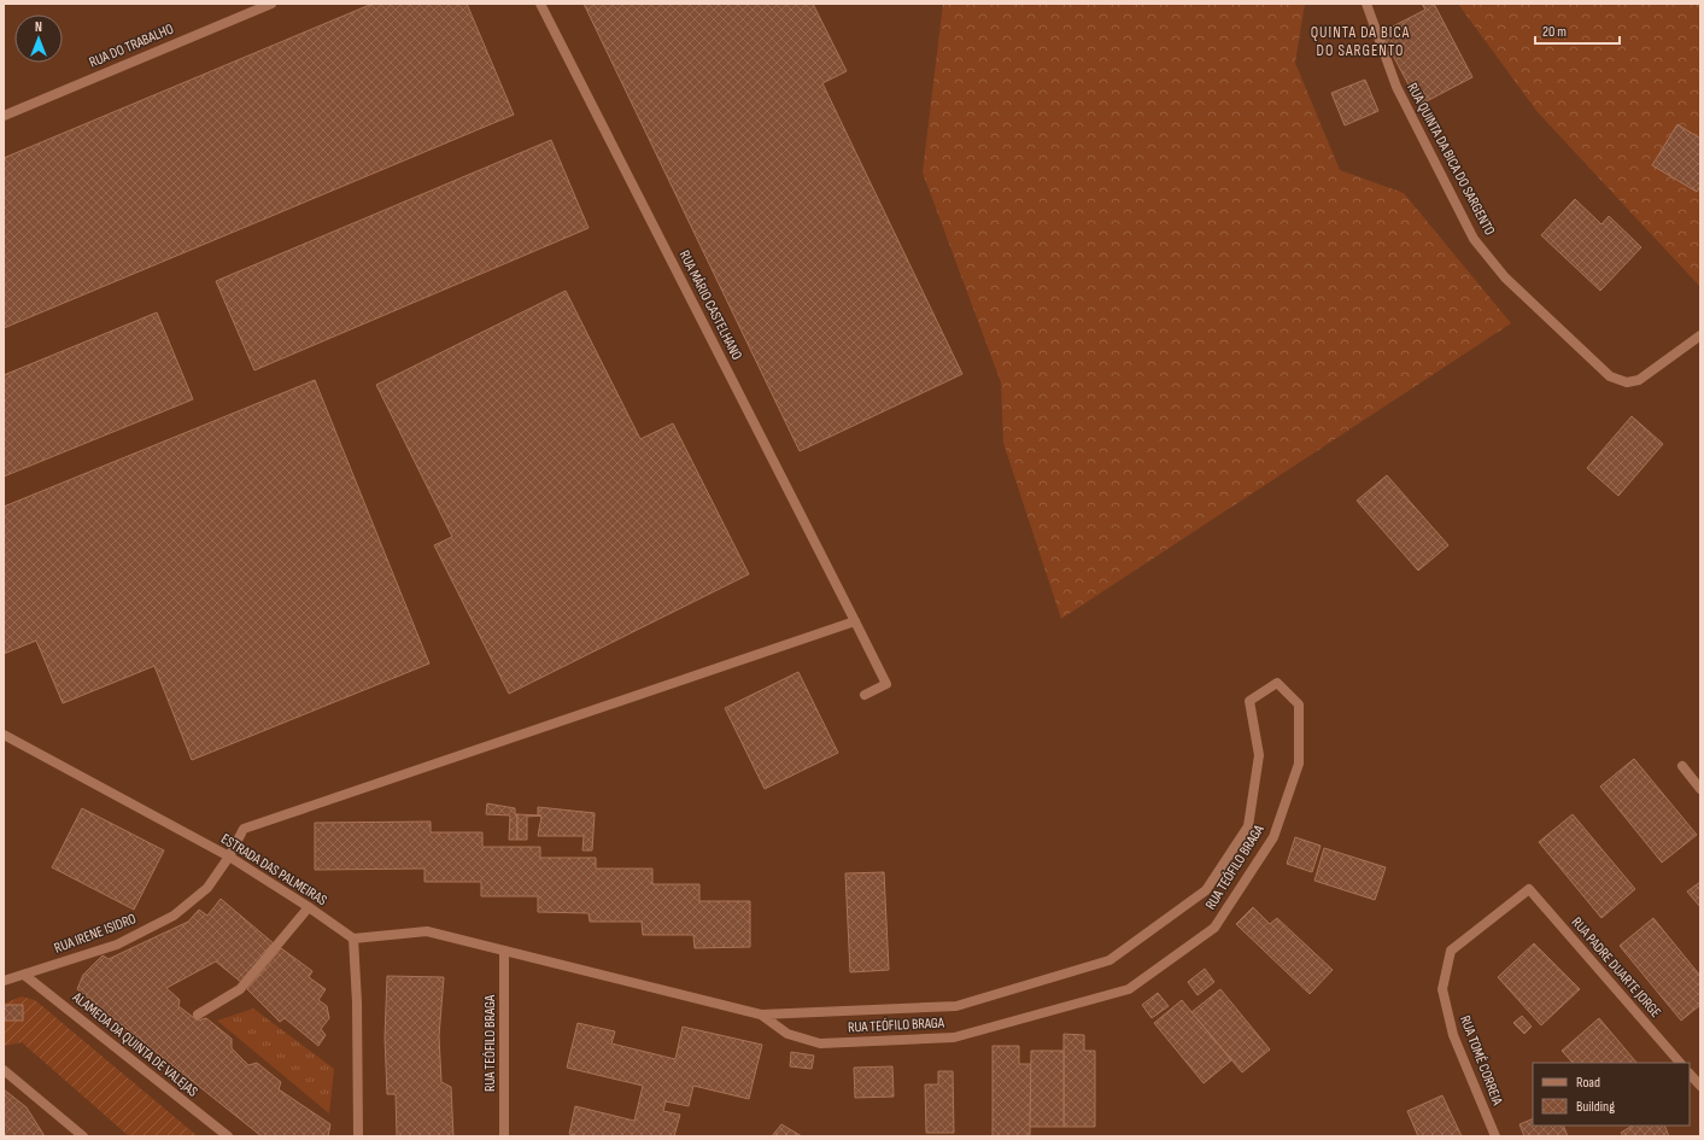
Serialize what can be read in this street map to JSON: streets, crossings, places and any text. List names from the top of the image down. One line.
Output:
{"streets":{"street":["RUA DO TRABALHO","RUA QUINTA DA BICA DO SARGENTO","RUA MÁRIO CASTELHANO","RUA TEÓFILO BRAGA","ESTRADA DAS PALMEIRAS","RUA IRENE ISIDRO","RUA PADRE DUARTE JORGE","ALAMEDA DA QUINTA DE VALEJAS","RUA TOMÉ CORREIA"]},"crossings":[["RUA MÁRIO CASTELHANO","RUA IRENE ISIDRO"],["RUA TEÓFILO BRAGA","ESTRADA DAS PALMEIRAS"],["ESTRADA DAS PALMEIRAS","RUA IRENE ISIDRO"],["RUA IRENE ISIDRO","ALAMEDA DA QUINTA DE VALEJAS"],["RUA PADRE DUARTE JORGE","RUA TOMÉ CORREIA"]],"districts":["QUINTA DA BICA DO SARGENTO"],"legend":["Road","Building"],"scale_bar":"20 m","north":"top"}
